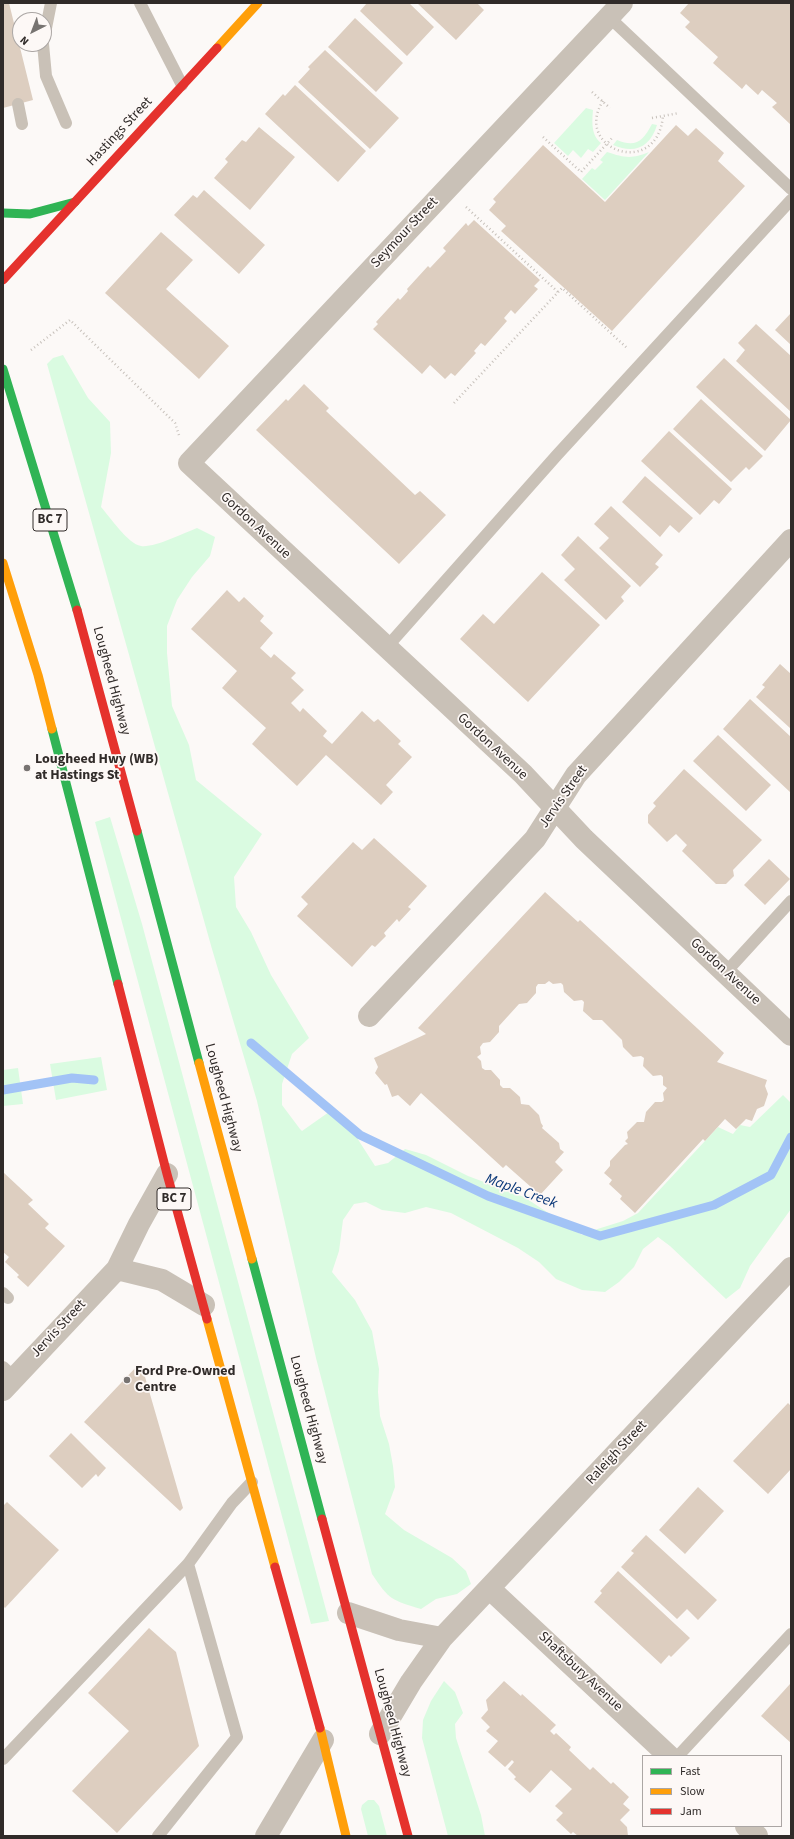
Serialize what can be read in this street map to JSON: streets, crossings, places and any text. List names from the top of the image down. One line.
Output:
{"streets":{"main road":["Hastings Street","BC 7","Lougheed Highway"],"street":["Seymour Street","Gordon Avenue","Jervis Street","Raleigh Street","Shaftsbury Avenue"]},"crossings":[["Seymour Street","Gordon Avenue"],["BC 7","Jervis Street"],["Gordon Avenue","Jervis Street"],["Lougheed Highway","Raleigh Street"],["Raleigh Street","Shaftsbury Avenue"]],"water":["Maple Creek"],"places":["Lougheed Hwy (WB) at Hastings St","Ford Pre-Owned Centre"],"legend":["Fast","Slow","Jam"],"north":"bottom left"}
